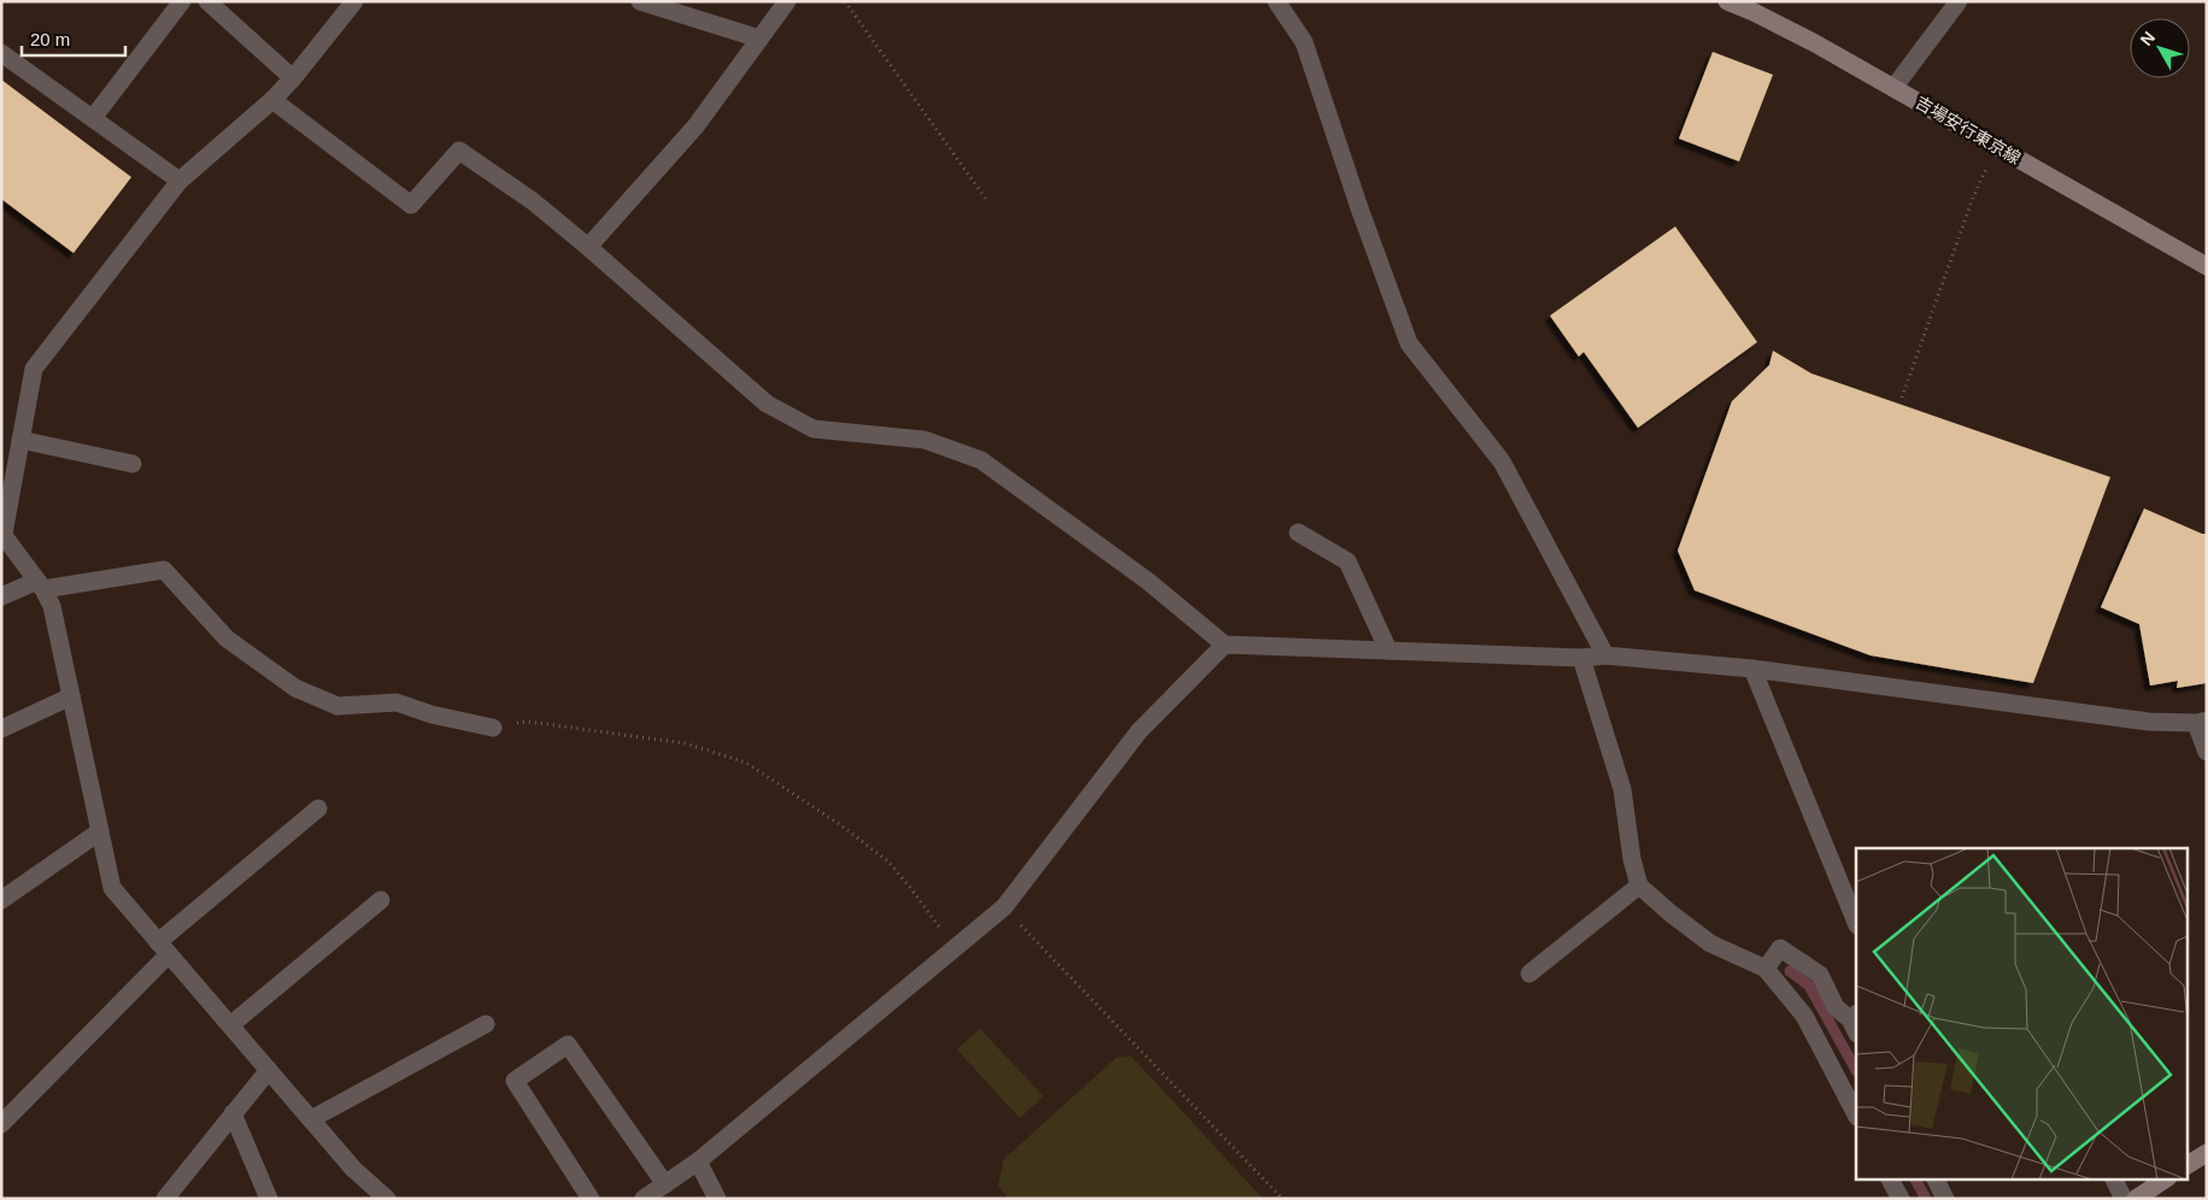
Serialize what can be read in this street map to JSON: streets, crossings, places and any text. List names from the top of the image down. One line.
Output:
{"streets":{"main road":["吉場安行東京線"]},"scale_bar":"20 m","north":"top left"}
